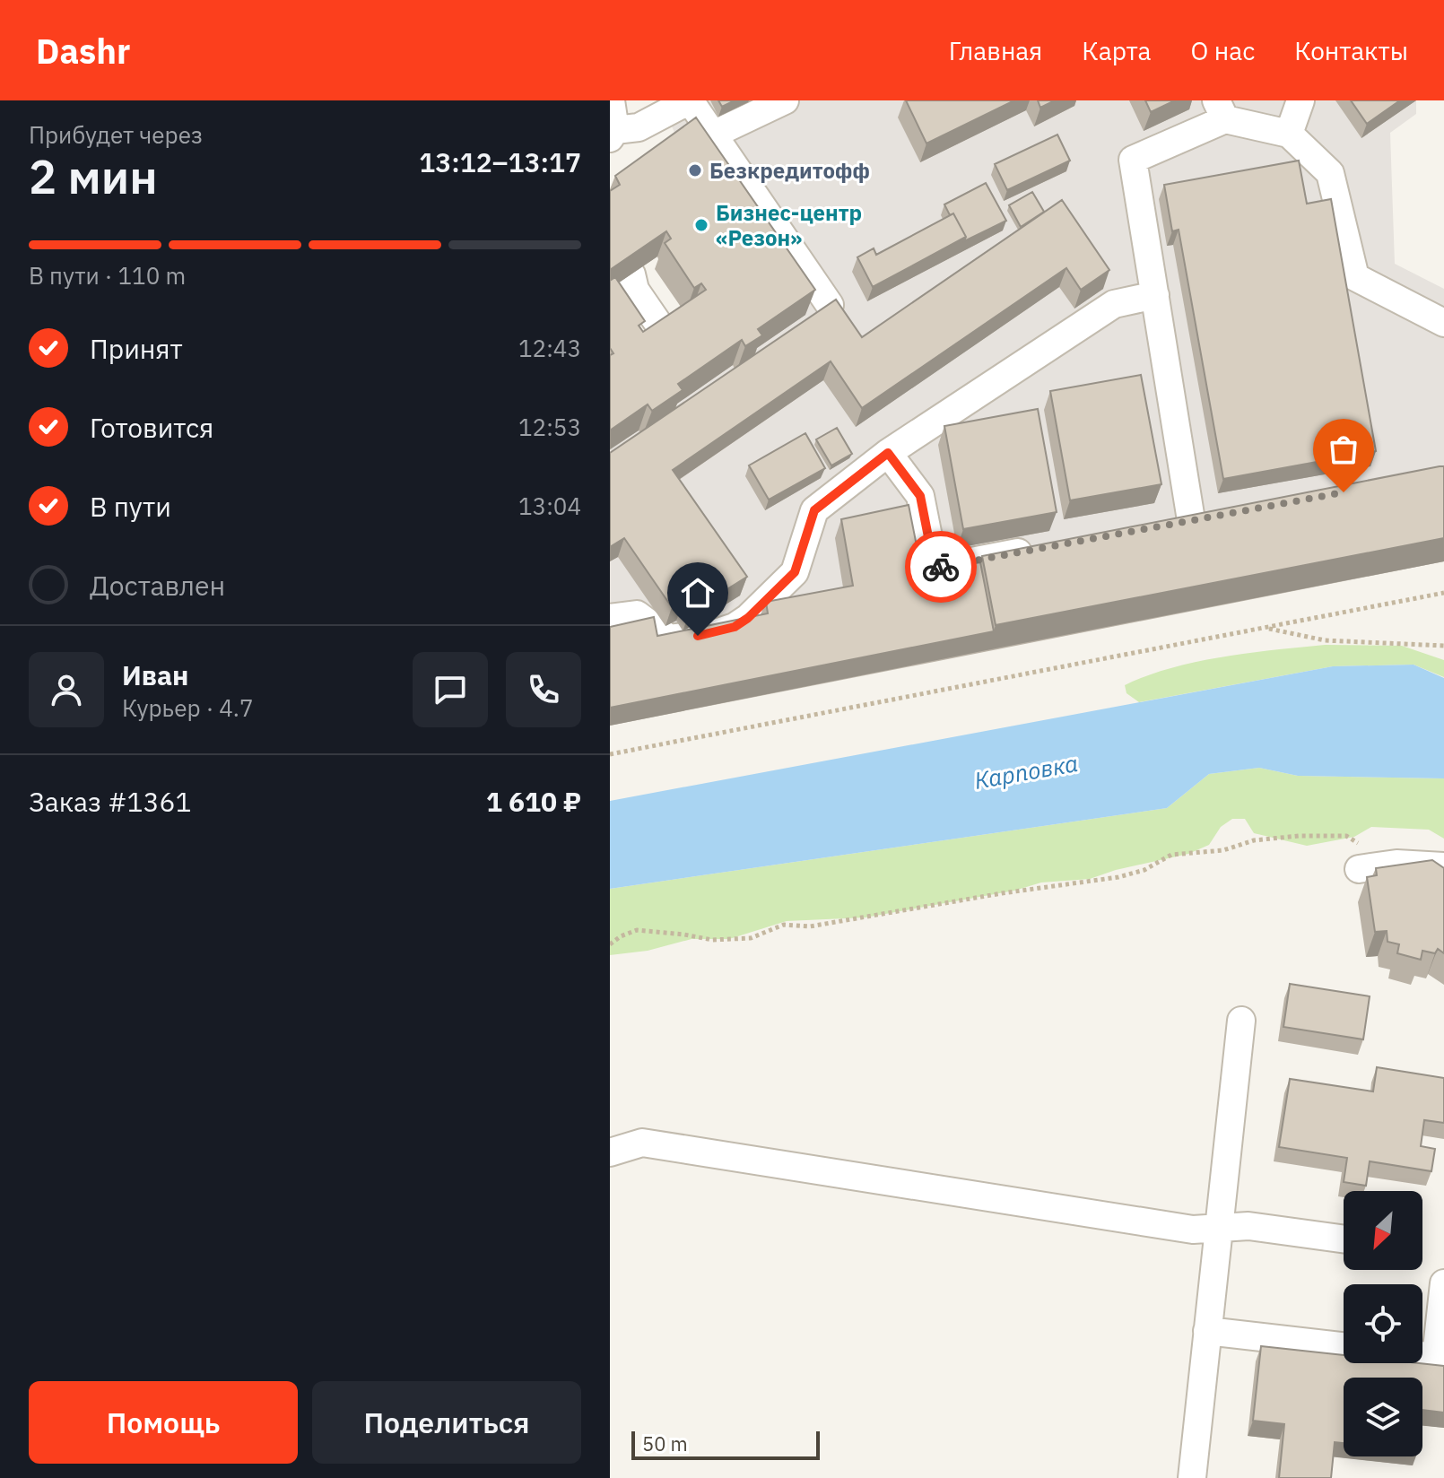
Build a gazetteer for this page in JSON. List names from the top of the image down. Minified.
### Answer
{"water":["Карповка"],"places":["Безкредитофф","Бизнес-центр «Резон»"],"scale_bar":"50 m","north":"bottom left","page":{"header":"Dashr","nav":["Главная","Карта","О нас","Контакты"],"heading":["2 мин","Прибудет через","13:12–13:17"],"panel":["Иван","Курьер · 4.7","Заказ #1361","1 610 ₽"],"bar":"В пути · 110 m","list":[["Принят","12:43"],["Готовится","12:53"],["В пути","13:04"],"Доставлен"],"buttons":["Помощь","Поделиться"],"scale":"50 m"}}
